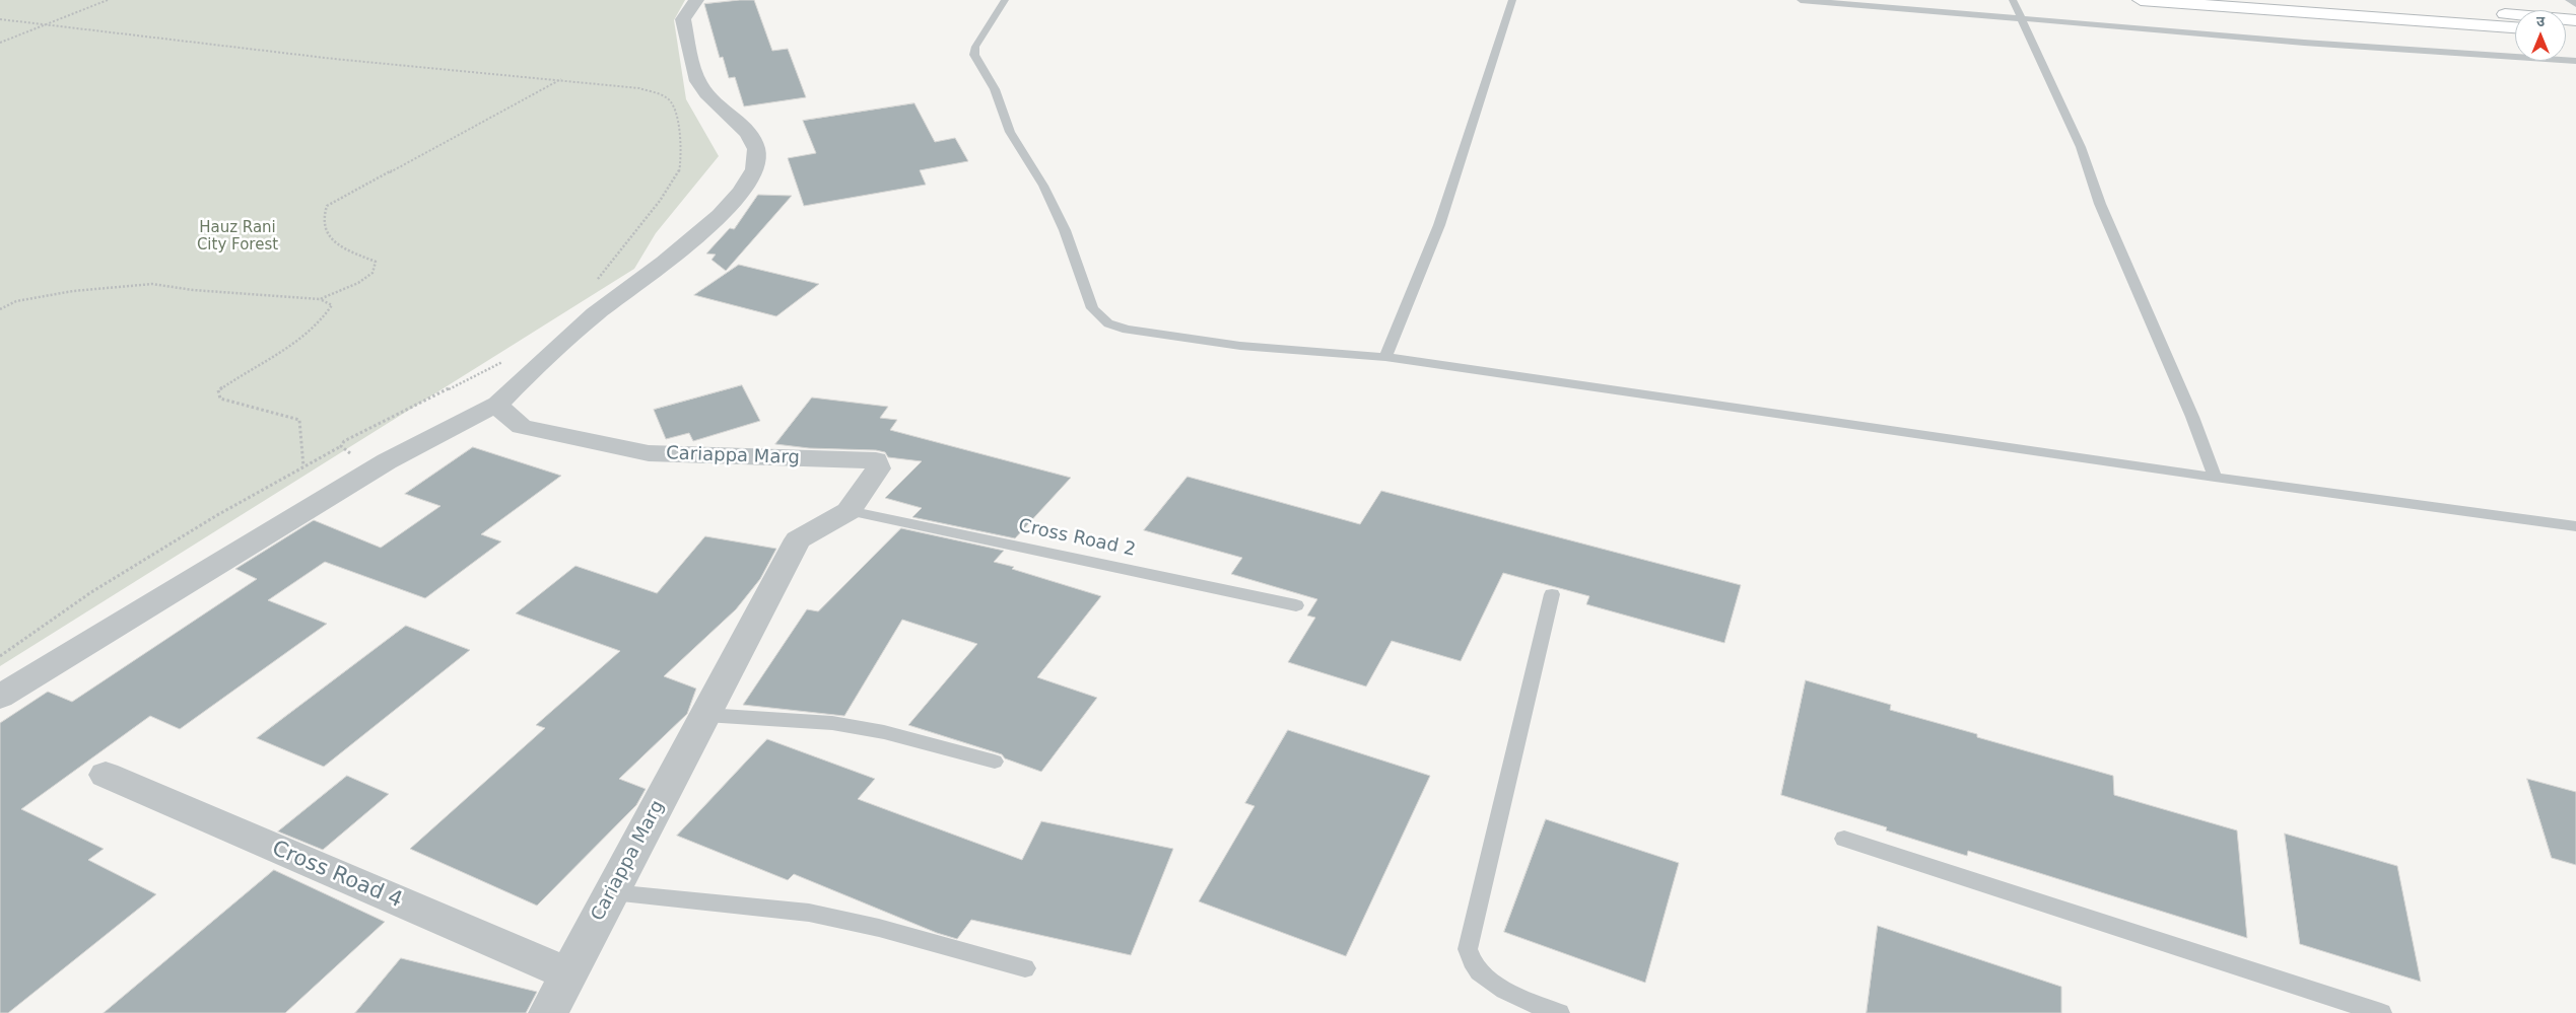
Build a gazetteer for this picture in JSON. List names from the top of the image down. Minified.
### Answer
{"streets":{"street":["Cariappa Marg","Cross Road 4"],"lane":["Cross Road 2"]},"crossings":[["Cariappa Marg","Cross Road 2"],["Cariappa Marg","Cross Road 4"]],"parks":["Hauz Rani City Forest"],"north":"top"}
